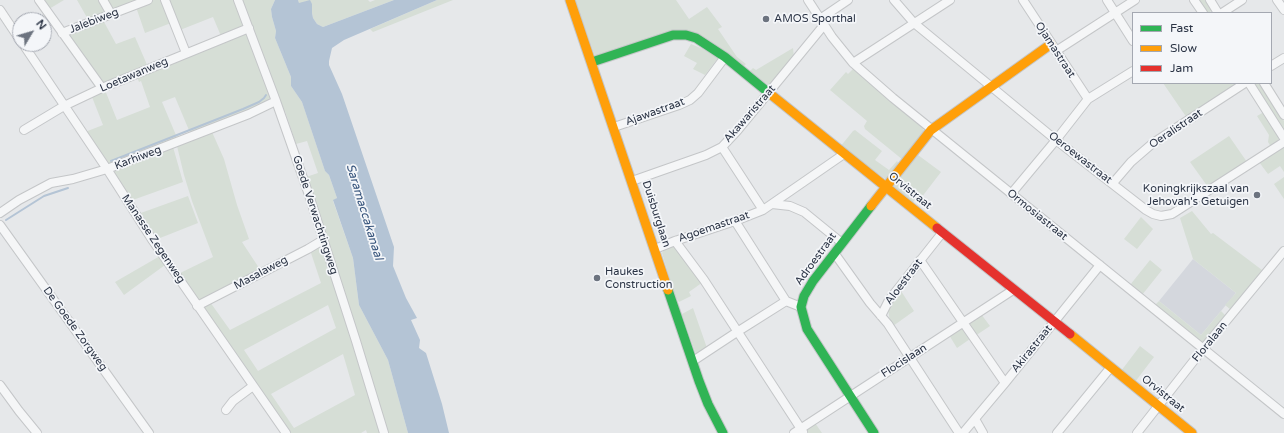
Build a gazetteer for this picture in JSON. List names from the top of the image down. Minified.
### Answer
{"streets":{"street":["Jalebiweg","Ojamastraat","Loetawanweg","Ajawastraat","Akawaristraat","Oeralistraat","Karhiweg","Oeroewastraat","Orvistraat","Duisburglaan","Goede Verwachtingweg","Ormosiastraat","Agoemastraat","Manasse Zegenweg","Adroestraat","Masalaweg","Aloestraat","De Goede Zorgweg","Floralaan","Akirastraat","Flocislaan"]},"crossings":[["Ojamastraat","Adroestraat"],["Loetawanweg","Goede Verwachtingweg"],["Loetawanweg","Manasse Zegenweg"],["Ajawastraat","Orvistraat"],["Ajawastraat","Duisburglaan"],["Akawaristraat","Orvistraat"],["Akawaristraat","Duisburglaan"],["Akawaristraat","Ormosiastraat"],["Oeralistraat","Oeroewastraat"],["Karhiweg","Goede Verwachtingweg"],["Karhiweg","Manasse Zegenweg"],["Oeroewastraat","Adroestraat"],["Orvistraat","Duisburglaan"],["Orvistraat","Agoemastraat"],["Orvistraat","Adroestraat"],["Orvistraat","Aloestraat"],["Orvistraat","Floralaan"],["Orvistraat","Akirastraat"],["Orvistraat","Flocislaan"],["Duisburglaan","Agoemastraat"],["Goede Verwachtingweg","Masalaweg"],["Ormosiastraat","Adroestraat"],["Ormosiastraat","Floralaan"],["Ormosiastraat","Akirastraat"],["Manasse Zegenweg","Masalaweg"],["Aloestraat","Flocislaan"]],"water":["Saramaccakanaal"],"places":["AMOS Sporthal","Koningkrijkszaal van Jehovah's Getuigen","Haukes Construction"],"legend":["Fast","Slow","Jam"],"north":"top right"}
